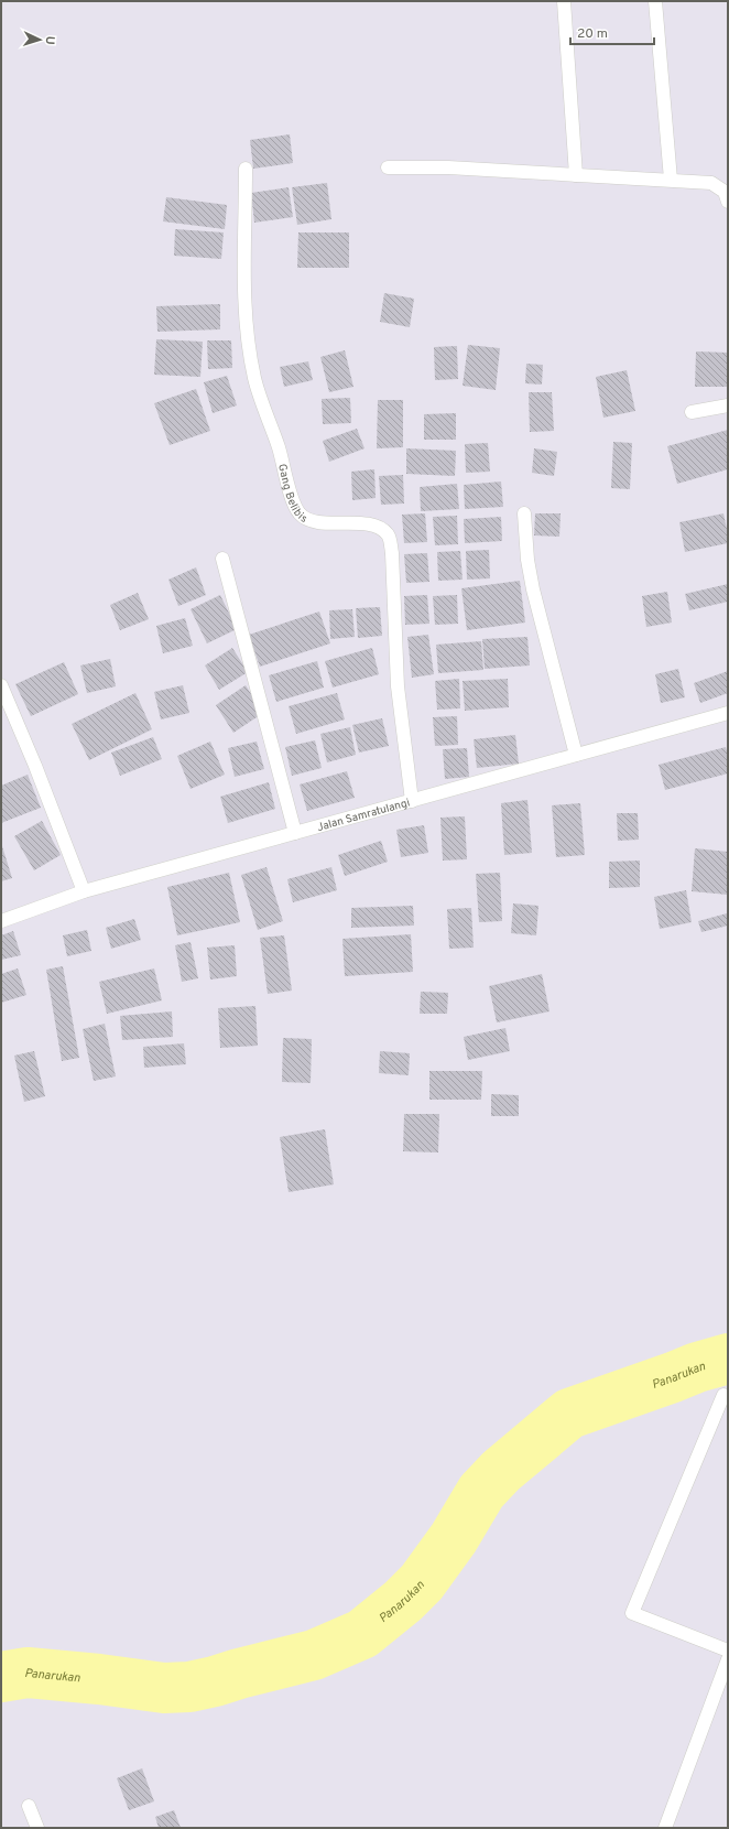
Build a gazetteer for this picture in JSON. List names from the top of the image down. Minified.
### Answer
{"streets":{"street":["Gang Belibis","Jalan Samratulangi"]},"crossings":[["Gang Belibis","Jalan Samratulangi"]],"water":["Panarukan"],"scale_bar":"20 m","north":"right"}
